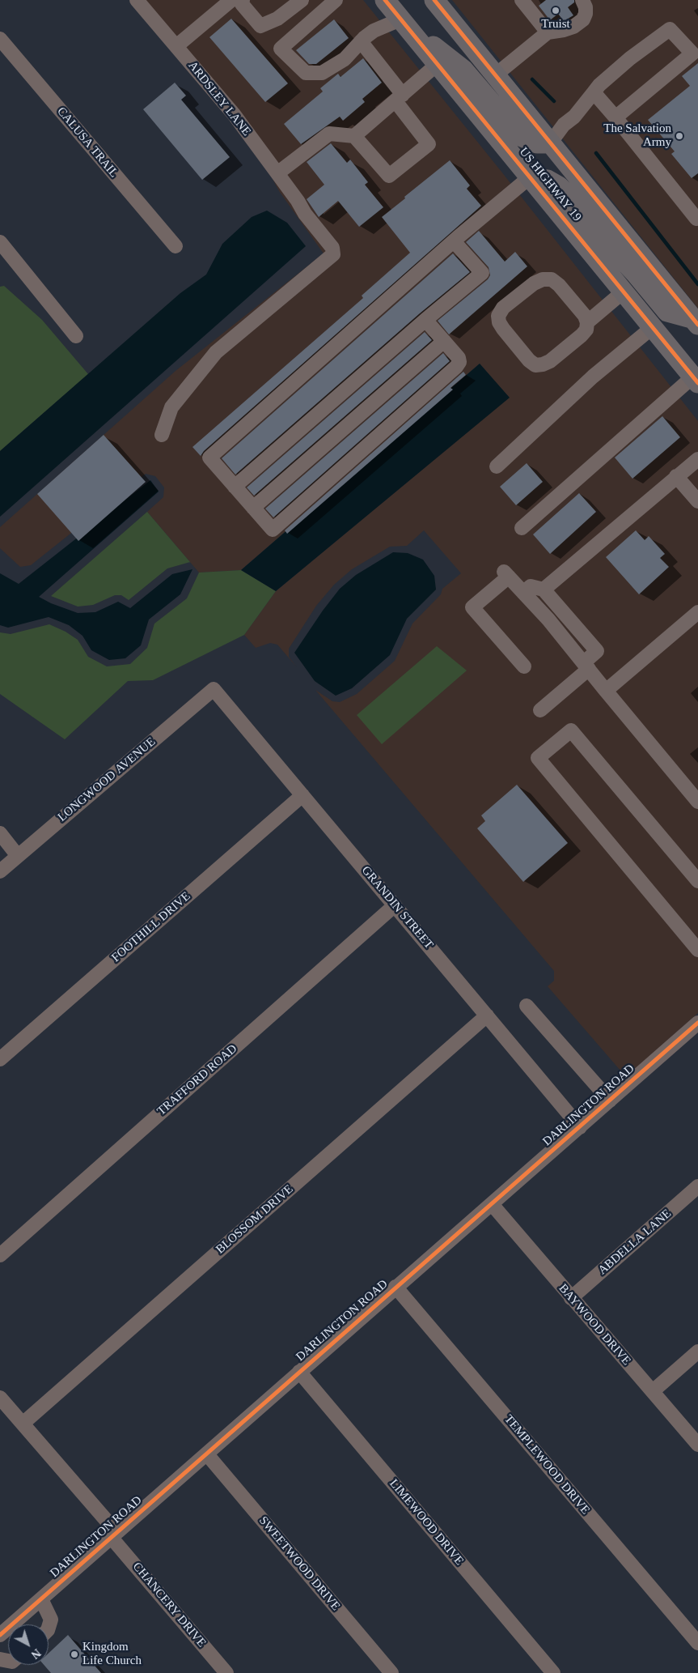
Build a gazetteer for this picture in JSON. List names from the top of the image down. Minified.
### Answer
{"streets":{"highway":["US HIGHWAY 19"],"street":["ARDSLEY LANE","CALUSA TRAIL","LONGWOOD AVENUE","GRANDIN STREET","FOOTHILL DRIVE","TRAFFORD ROAD","DARLINGTON ROAD","BLOSSOM DRIVE","ABDELLA LANE","BAYWOOD DRIVE","TEMPLEWOOD DRIVE","LIMEWOOD DRIVE","SWEETWOOD DRIVE","CHANCERY DRIVE"]},"crossings":[["LONGWOOD AVENUE","GRANDIN STREET"],["GRANDIN STREET","FOOTHILL DRIVE"],["GRANDIN STREET","TRAFFORD ROAD"],["GRANDIN STREET","DARLINGTON ROAD"],["GRANDIN STREET","BLOSSOM DRIVE"],["DARLINGTON ROAD","BAYWOOD DRIVE"],["DARLINGTON ROAD","TEMPLEWOOD DRIVE"],["DARLINGTON ROAD","LIMEWOOD DRIVE"],["DARLINGTON ROAD","SWEETWOOD DRIVE"],["DARLINGTON ROAD","CHANCERY DRIVE"],["BLOSSOM DRIVE","CHANCERY DRIVE"],["ABDELLA LANE","BAYWOOD DRIVE"]],"places":["Truist","The Salvation Army","Kingdom Life Church"],"north":"bottom right"}
